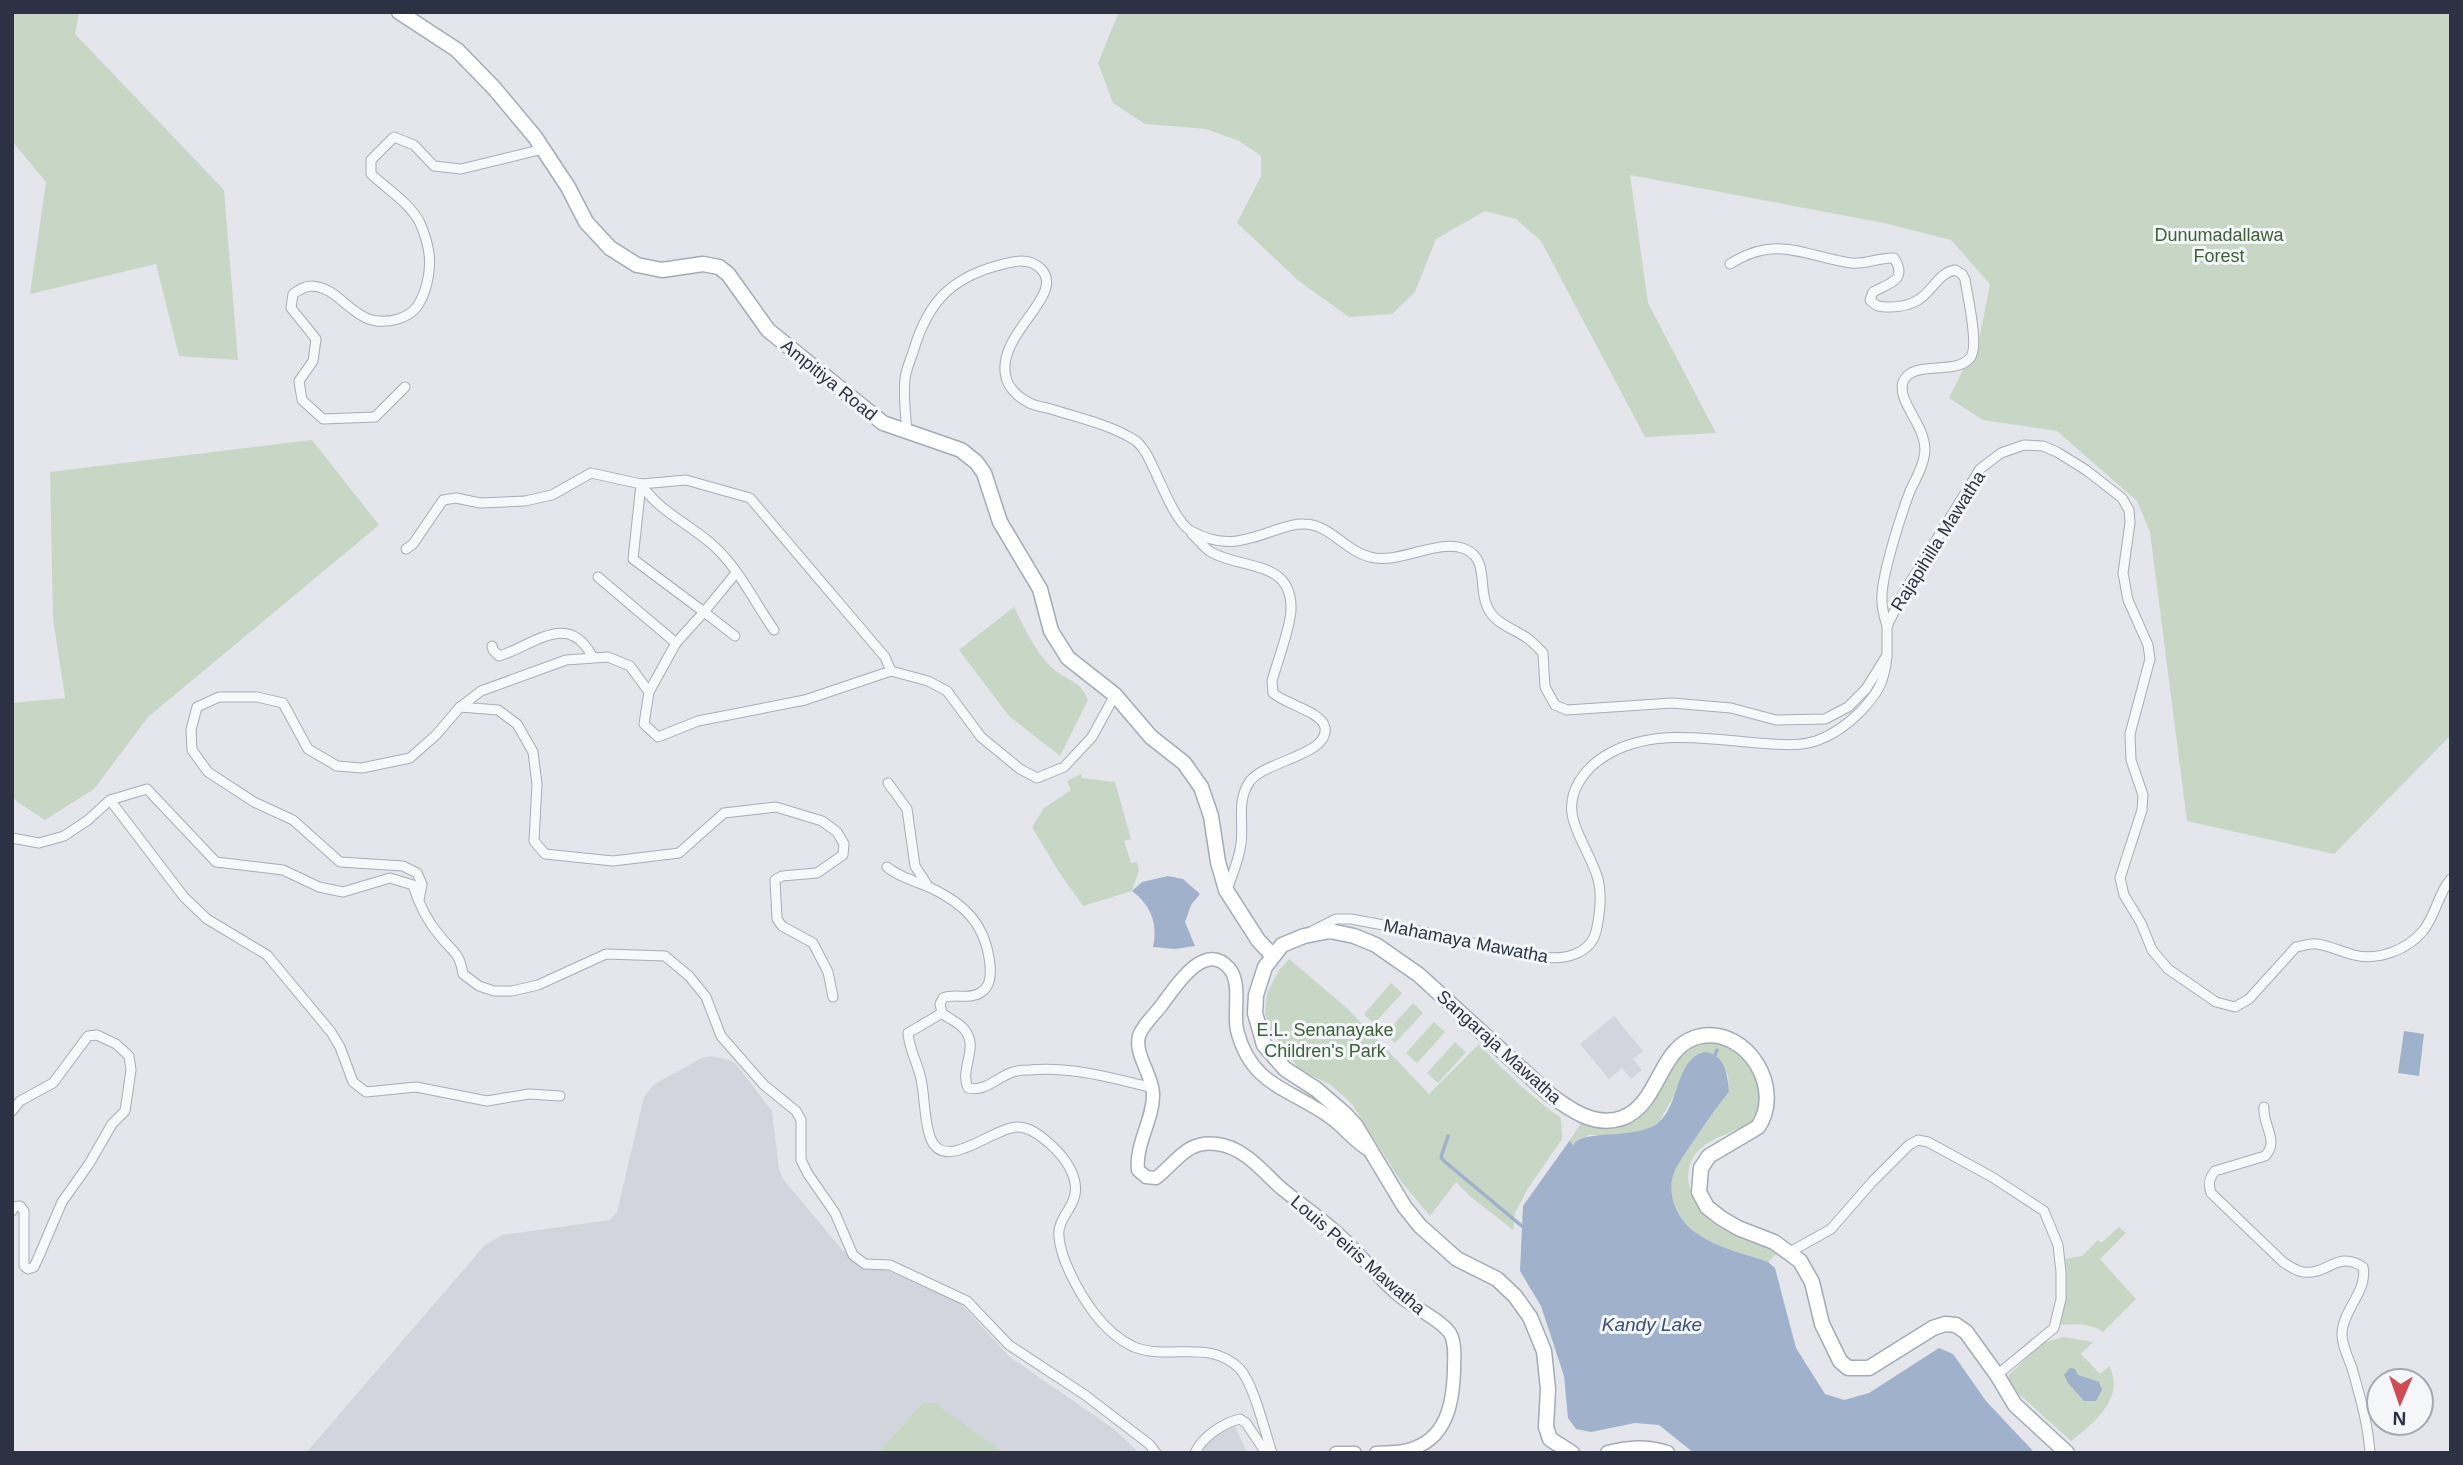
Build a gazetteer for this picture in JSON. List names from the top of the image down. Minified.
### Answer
{"streets":{"main road":["Ampitiya Road","Sangaraja Mawatha","Louis Peiris Mawatha"],"street":["Rajapihilla Mawatha","Mahamaya Mawatha"]},"crossings":[["Ampitiya Road","Sangaraja Mawatha"],["Rajapihilla Mawatha","Mahamaya Mawatha"],["Mahamaya Mawatha","Sangaraja Mawatha"]],"water":["Kandy Lake"],"parks":["Dunumadallawa Forest","E.L. Senanayake Children's Park"],"north":"bottom"}
